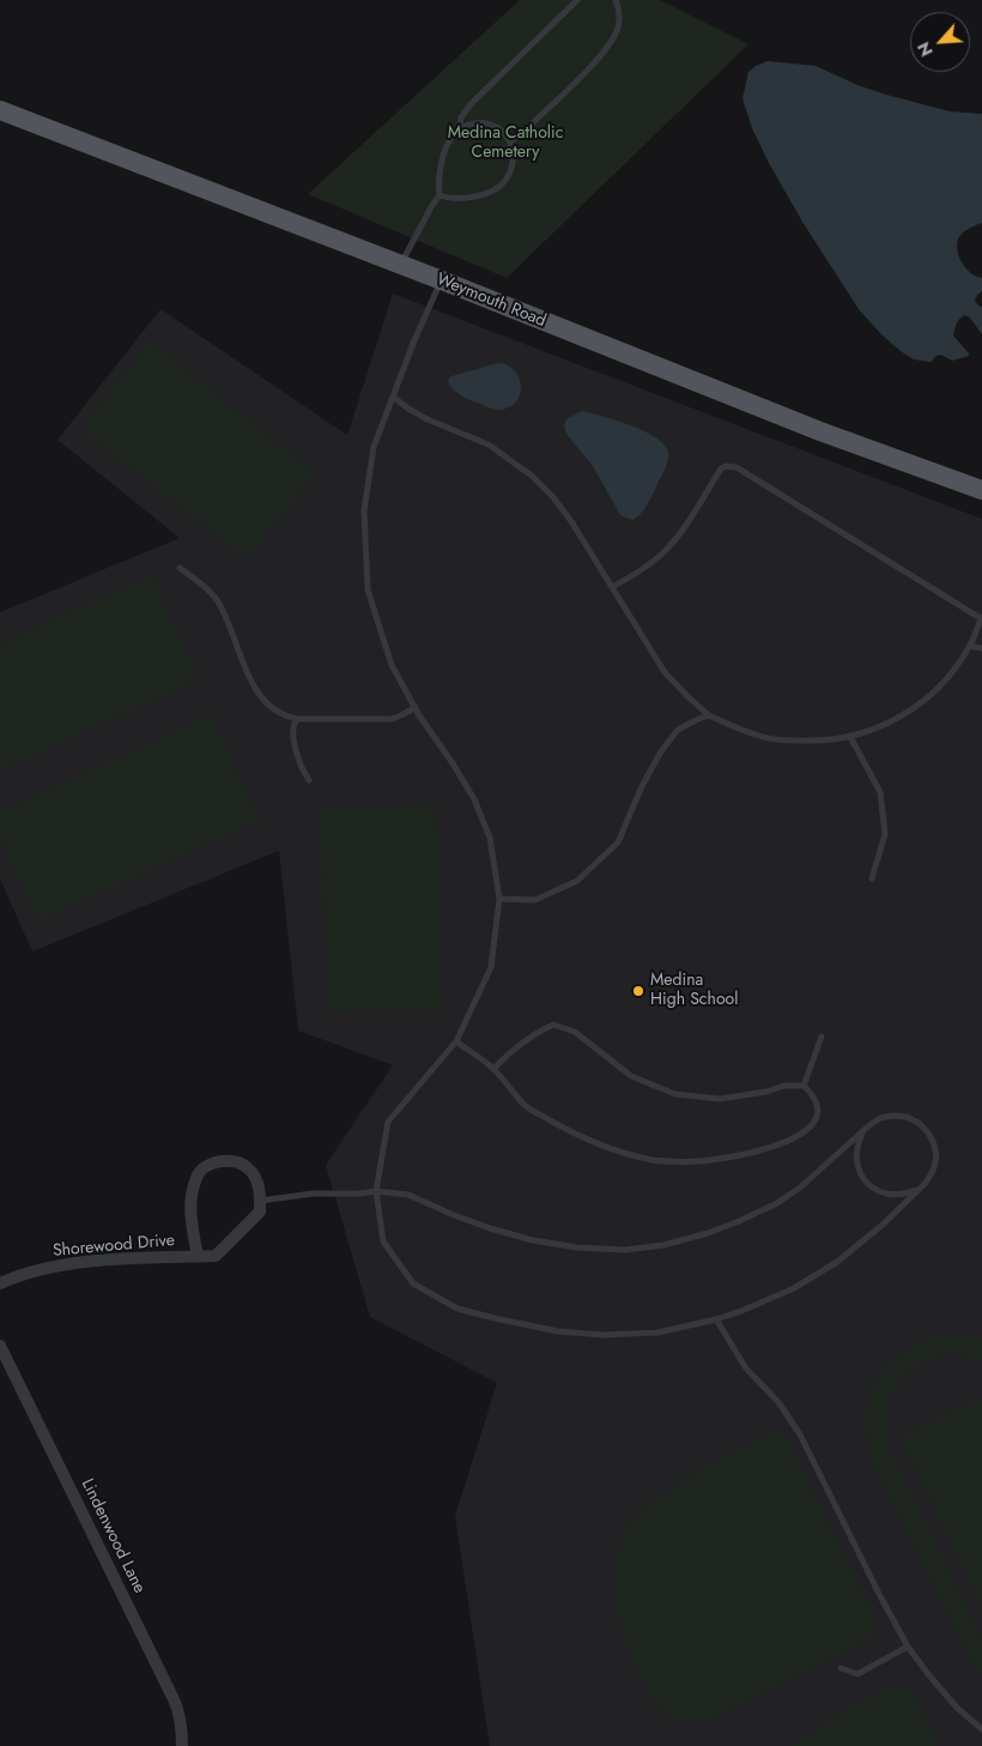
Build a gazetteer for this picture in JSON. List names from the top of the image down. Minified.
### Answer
{"streets":{"main road":["Weymouth Road"],"street":["Shorewood Drive","Lindenwood Lane"]},"parks":["Medina Catholic Cemetery"],"places":["Medina High School"],"north":"bottom left"}
